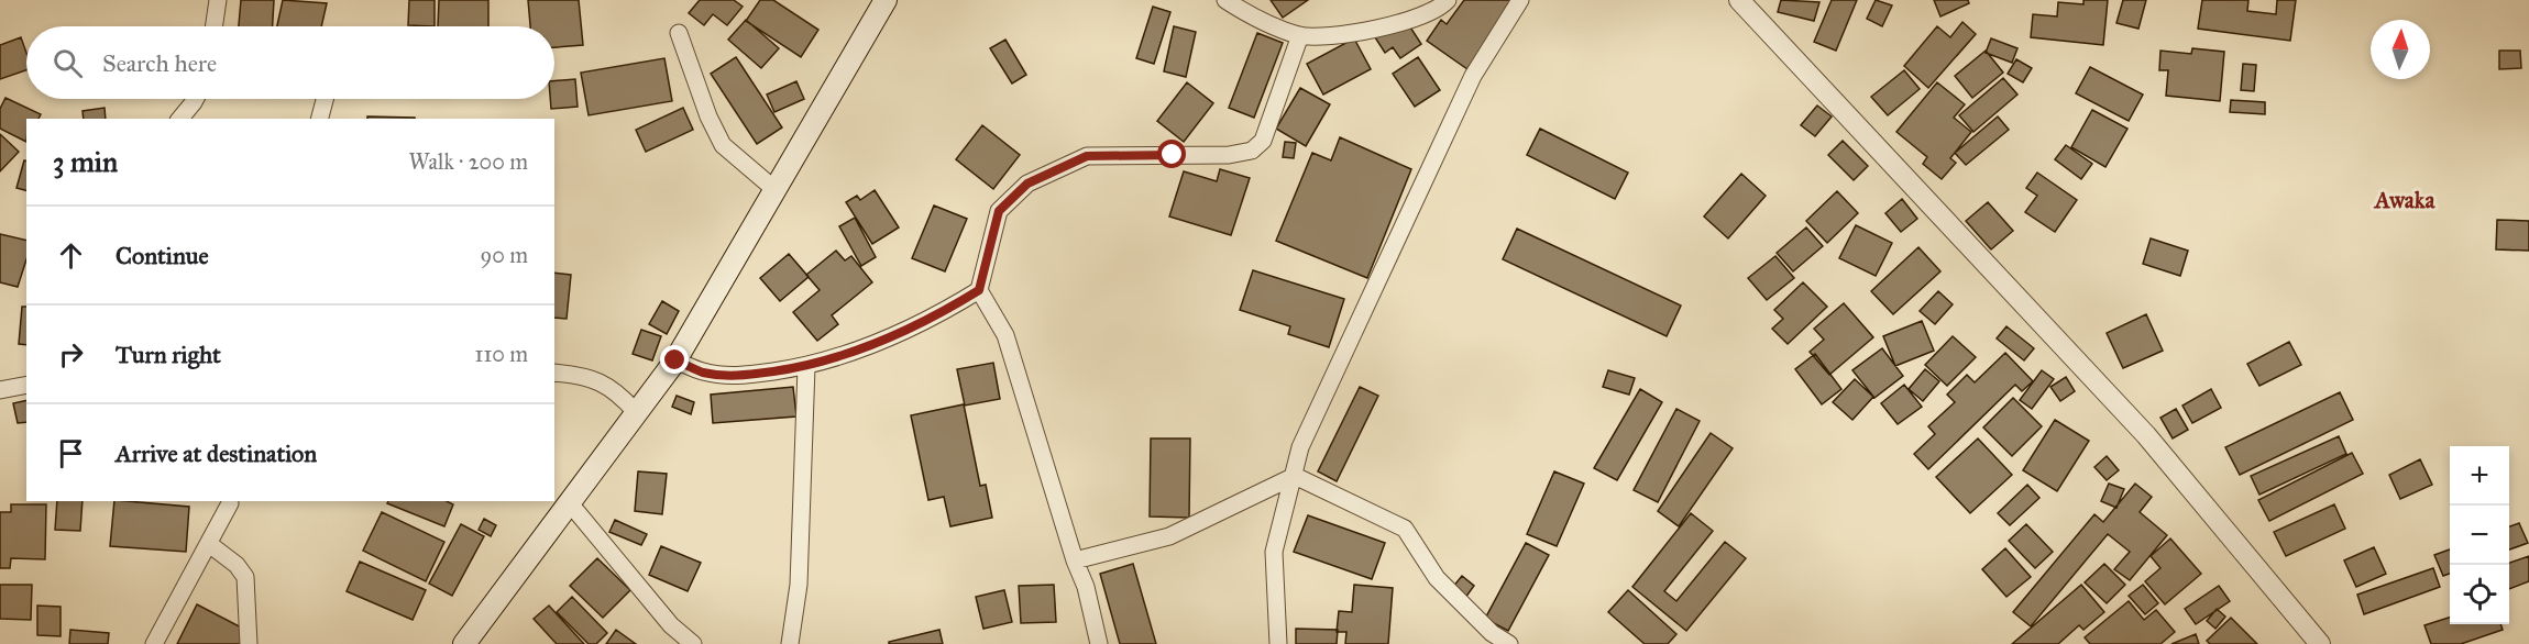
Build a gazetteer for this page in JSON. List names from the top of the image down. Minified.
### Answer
{"districts":["Awaka"],"north":"top","page":{"search":"Search here","heading":["3 min","Walk · 200 m"],"list":[["Continue","90 m"],["Turn right","110 m"],"Arrive at destination"],"map_buttons":["+","−"]}}
